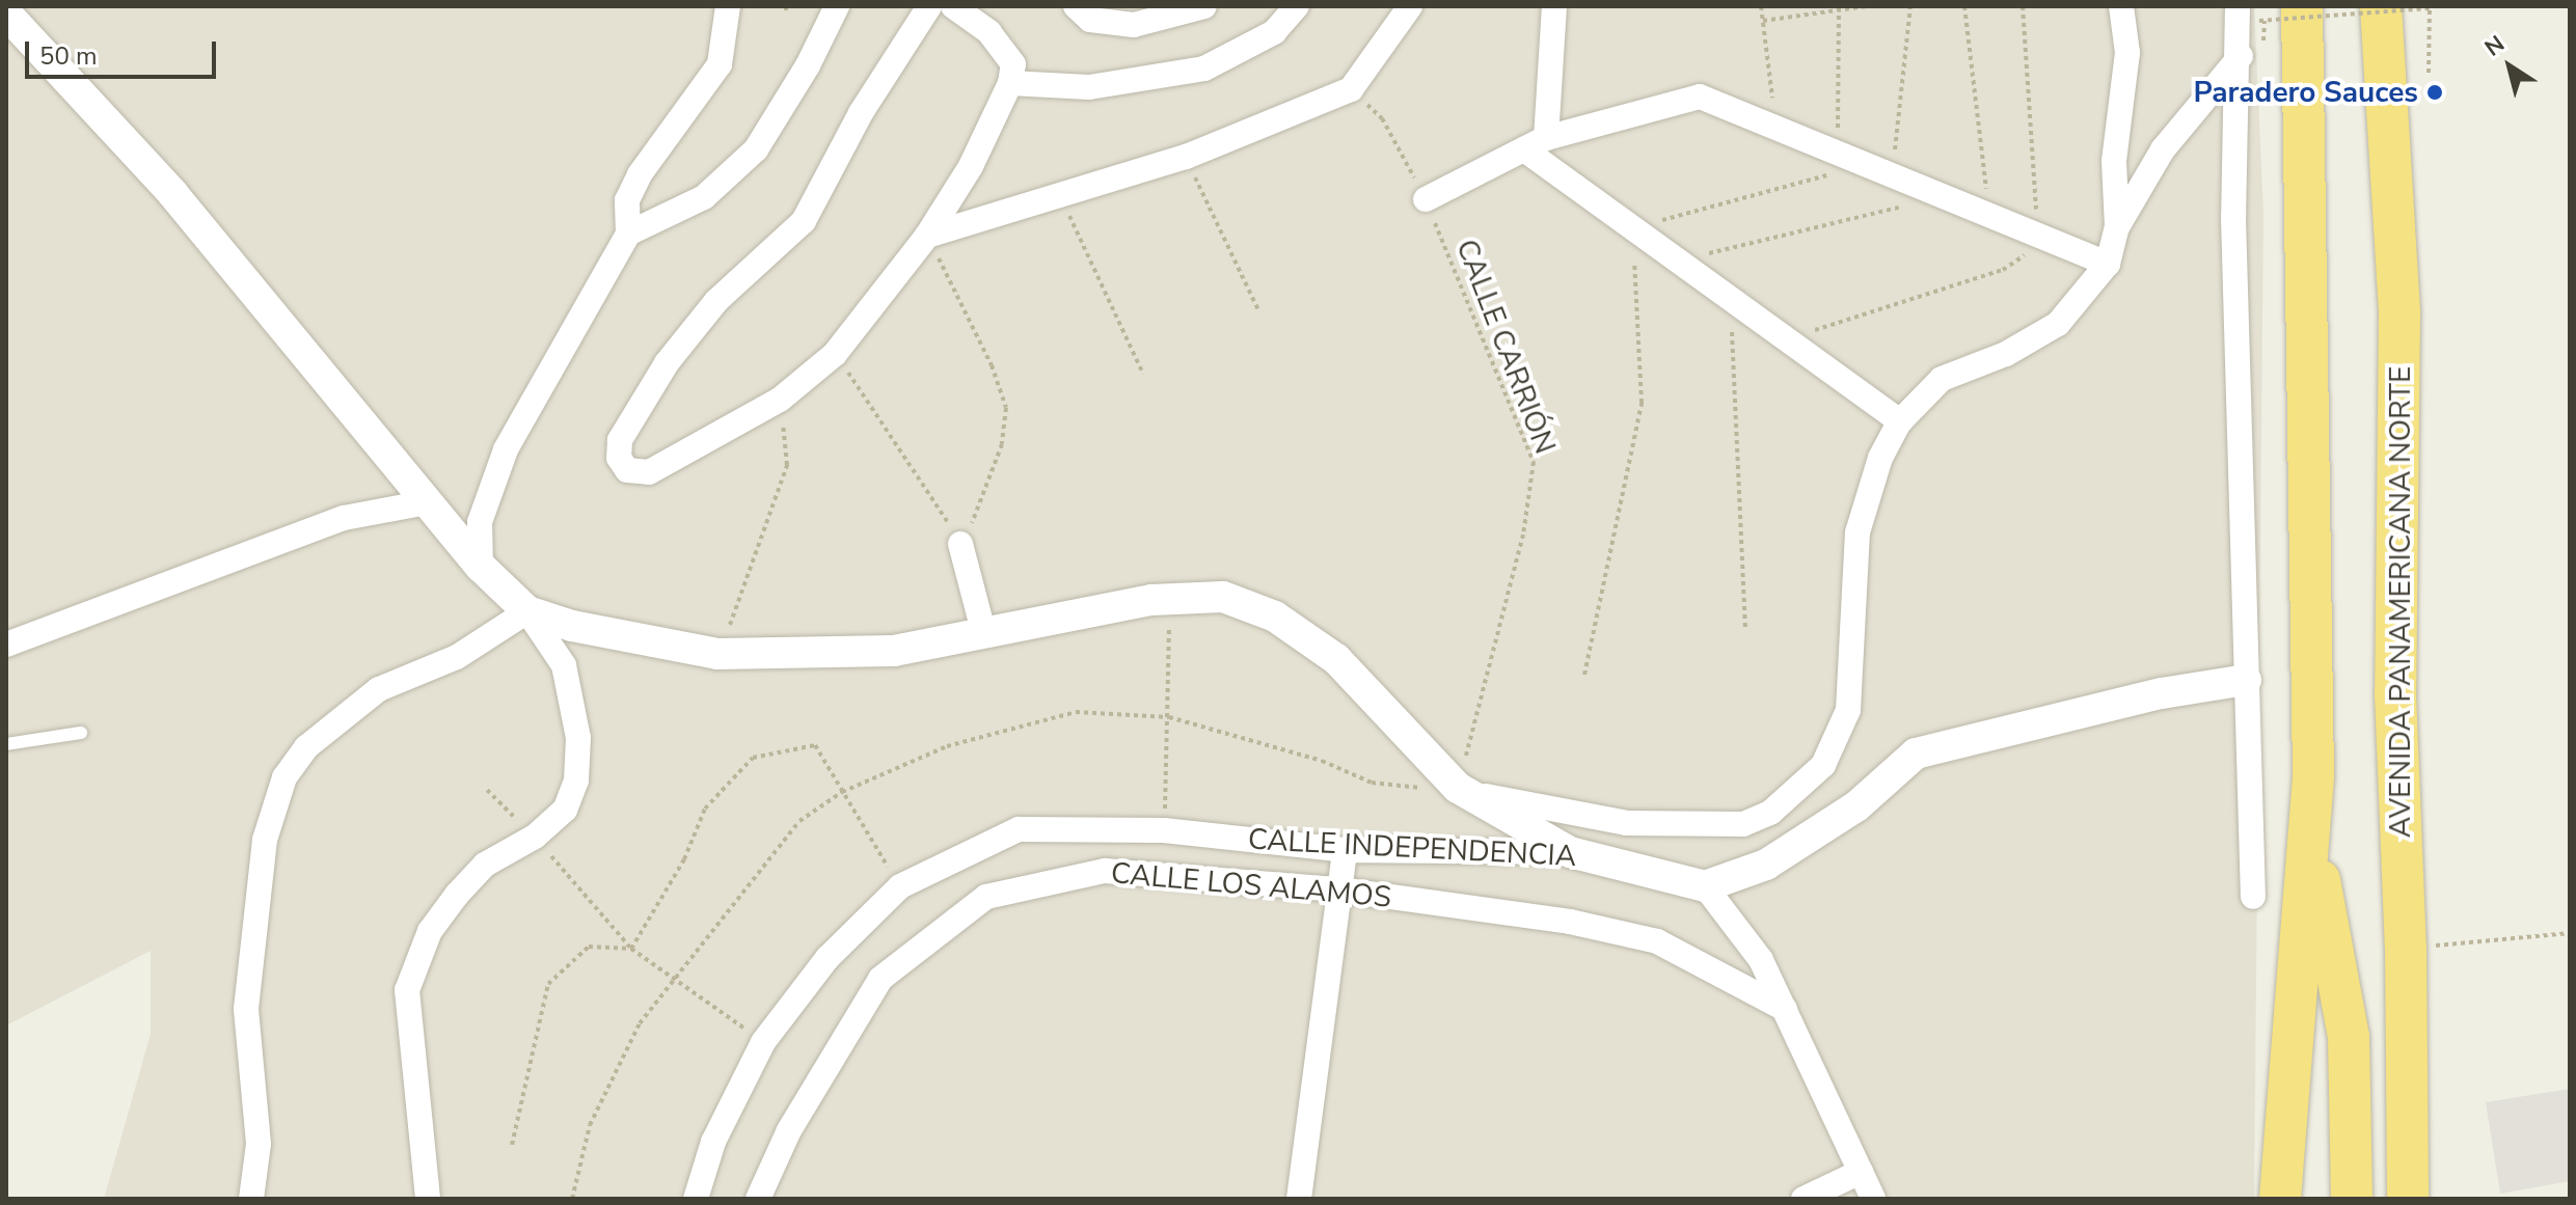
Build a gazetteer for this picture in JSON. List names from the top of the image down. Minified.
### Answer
{"streets":{"highway":["AVENIDA PANAMERICANA NORTE"],"street":["CALLE INDEPENDENCIA","CALLE LOS ALAMOS"],"path":["CALLE CARRIÓN"]},"places":["Paradero Sauces"],"scale_bar":"50 m","north":"top left"}
